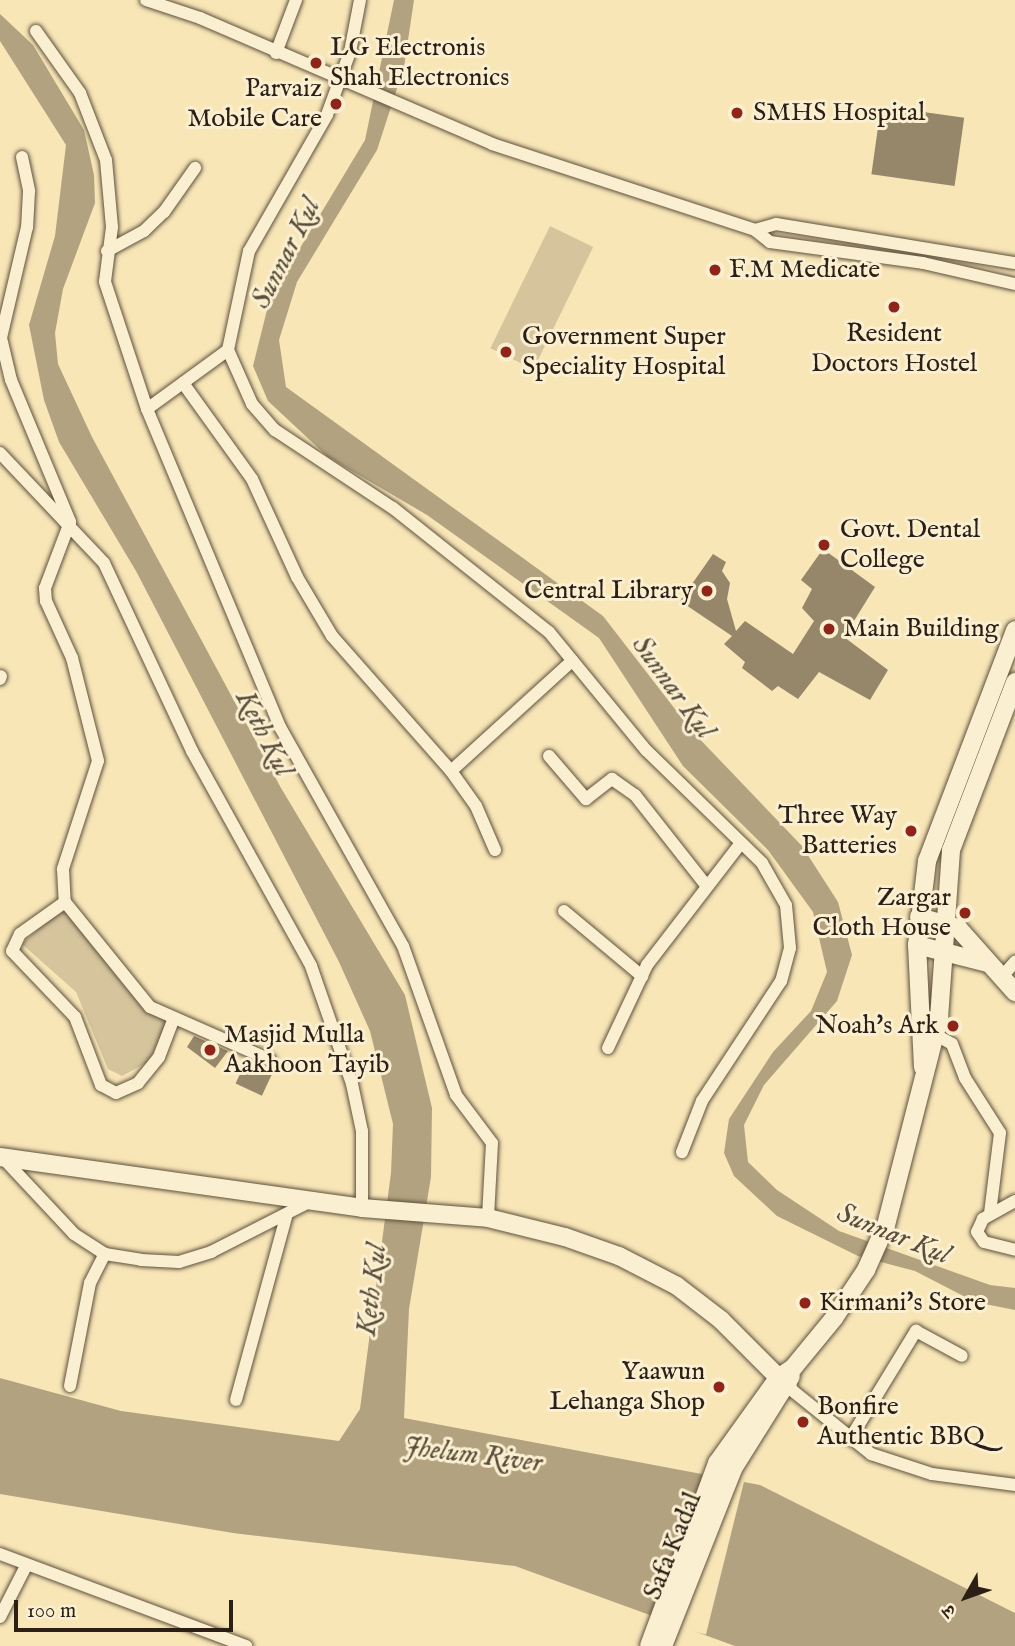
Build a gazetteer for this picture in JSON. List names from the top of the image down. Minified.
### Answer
{"streets":{"main road":["Safa Kadal"]},"water":["Sunnar Kul","Keth Kul","Jhelum River"],"places":["LG Electronis Shah Electronics","Parvaiz Mobile Care","SMHS Hospital","F.M Medicate","Resident Doctors Hostel","Government Super Speciality Hospital","Govt. Dental College","Central Library","Main Building","Three Way Batteries","Zargar Cloth House","Noah's Ark","Masjid Mulla Aakhoon Tayib","Kirmani's Store","Yaawun Lehanga Shop","Bonfire Authentic BBQ"],"scale_bar":"100 m","north":"bottom left"}
